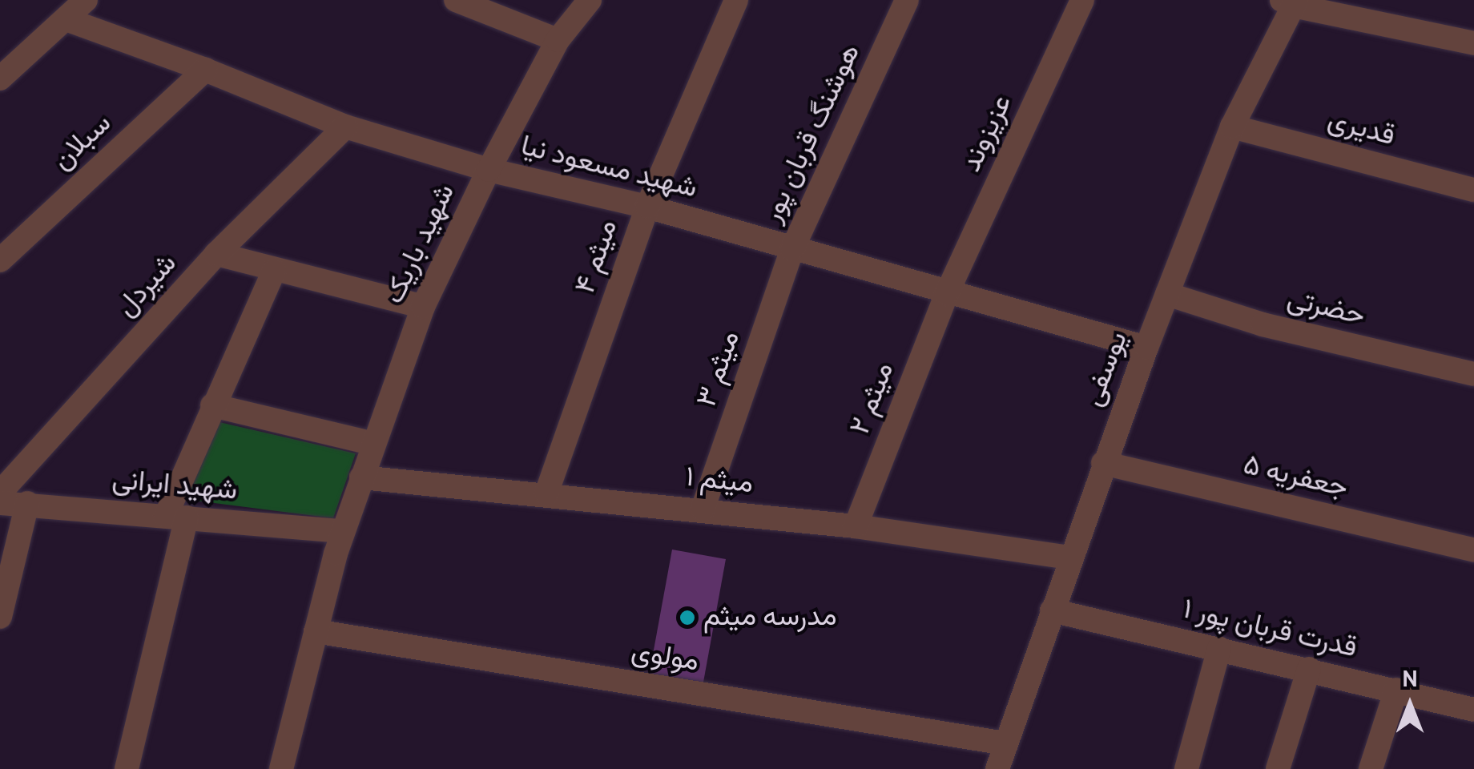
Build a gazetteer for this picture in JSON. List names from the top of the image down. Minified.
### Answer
{"streets":{"street":["قدیری","هوشنگ قربان پور","عزیزوند","سبلان","شهید مسعود نیا","شهید باریک","میثم ۴","شیردل","حضرتی","میثم ۳","یوسفی","میثم ۲","جعفریه ۵","میثم ۱","شهید ایرانی","قدرت قربان پور ۱","مولوی"]},"crossings":[["قدیری","یوسفی"],["هوشنگ قربان پور","شهید مسعود نیا"],["هوشنگ قربان پور","میثم ۳"],["عزیزوند","شهید مسعود نیا"],["عزیزوند","میثم ۲"],["سبلان","شهید مسعود نیا"],["شهید مسعود نیا","شهید باریک"],["شهید مسعود نیا","میثم ۴"],["شهید مسعود نیا","شیردل"],["شهید مسعود نیا","میثم ۳"],["شهید مسعود نیا","یوسفی"],["شهید مسعود نیا","میثم ۲"],["شهید باریک","میثم ۱"],["شهید باریک","شهید ایرانی"],["شهید باریک","مولوی"],["میثم ۴","میثم ۱"],["حضرتی","یوسفی"],["میثم ۳","میثم ۱"],["یوسفی","جعفریه ۵"],["یوسفی","میثم ۱"],["یوسفی","قدرت قربان پور ۱"],["یوسفی","مولوی"],["میثم ۲","میثم ۱"]],"places":["مدرسه میثم"],"north":"top"}
